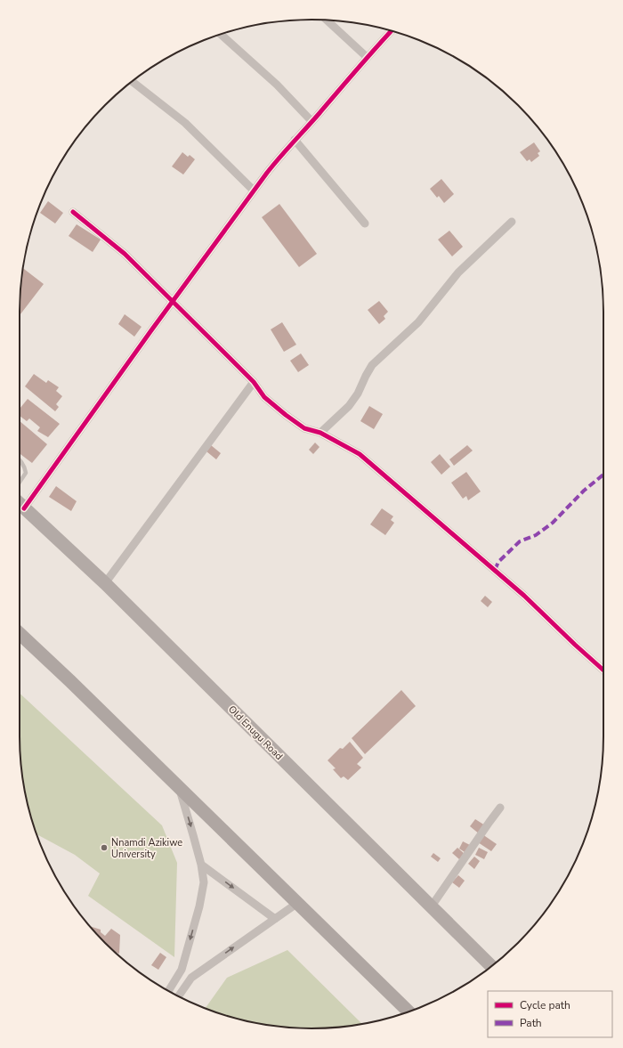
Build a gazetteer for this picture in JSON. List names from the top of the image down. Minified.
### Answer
{"streets":{"main road":["Old Enugu Road"]},"places":["Nnamdi Azikiwe University"],"legend":["Cycle path","Path"]}
